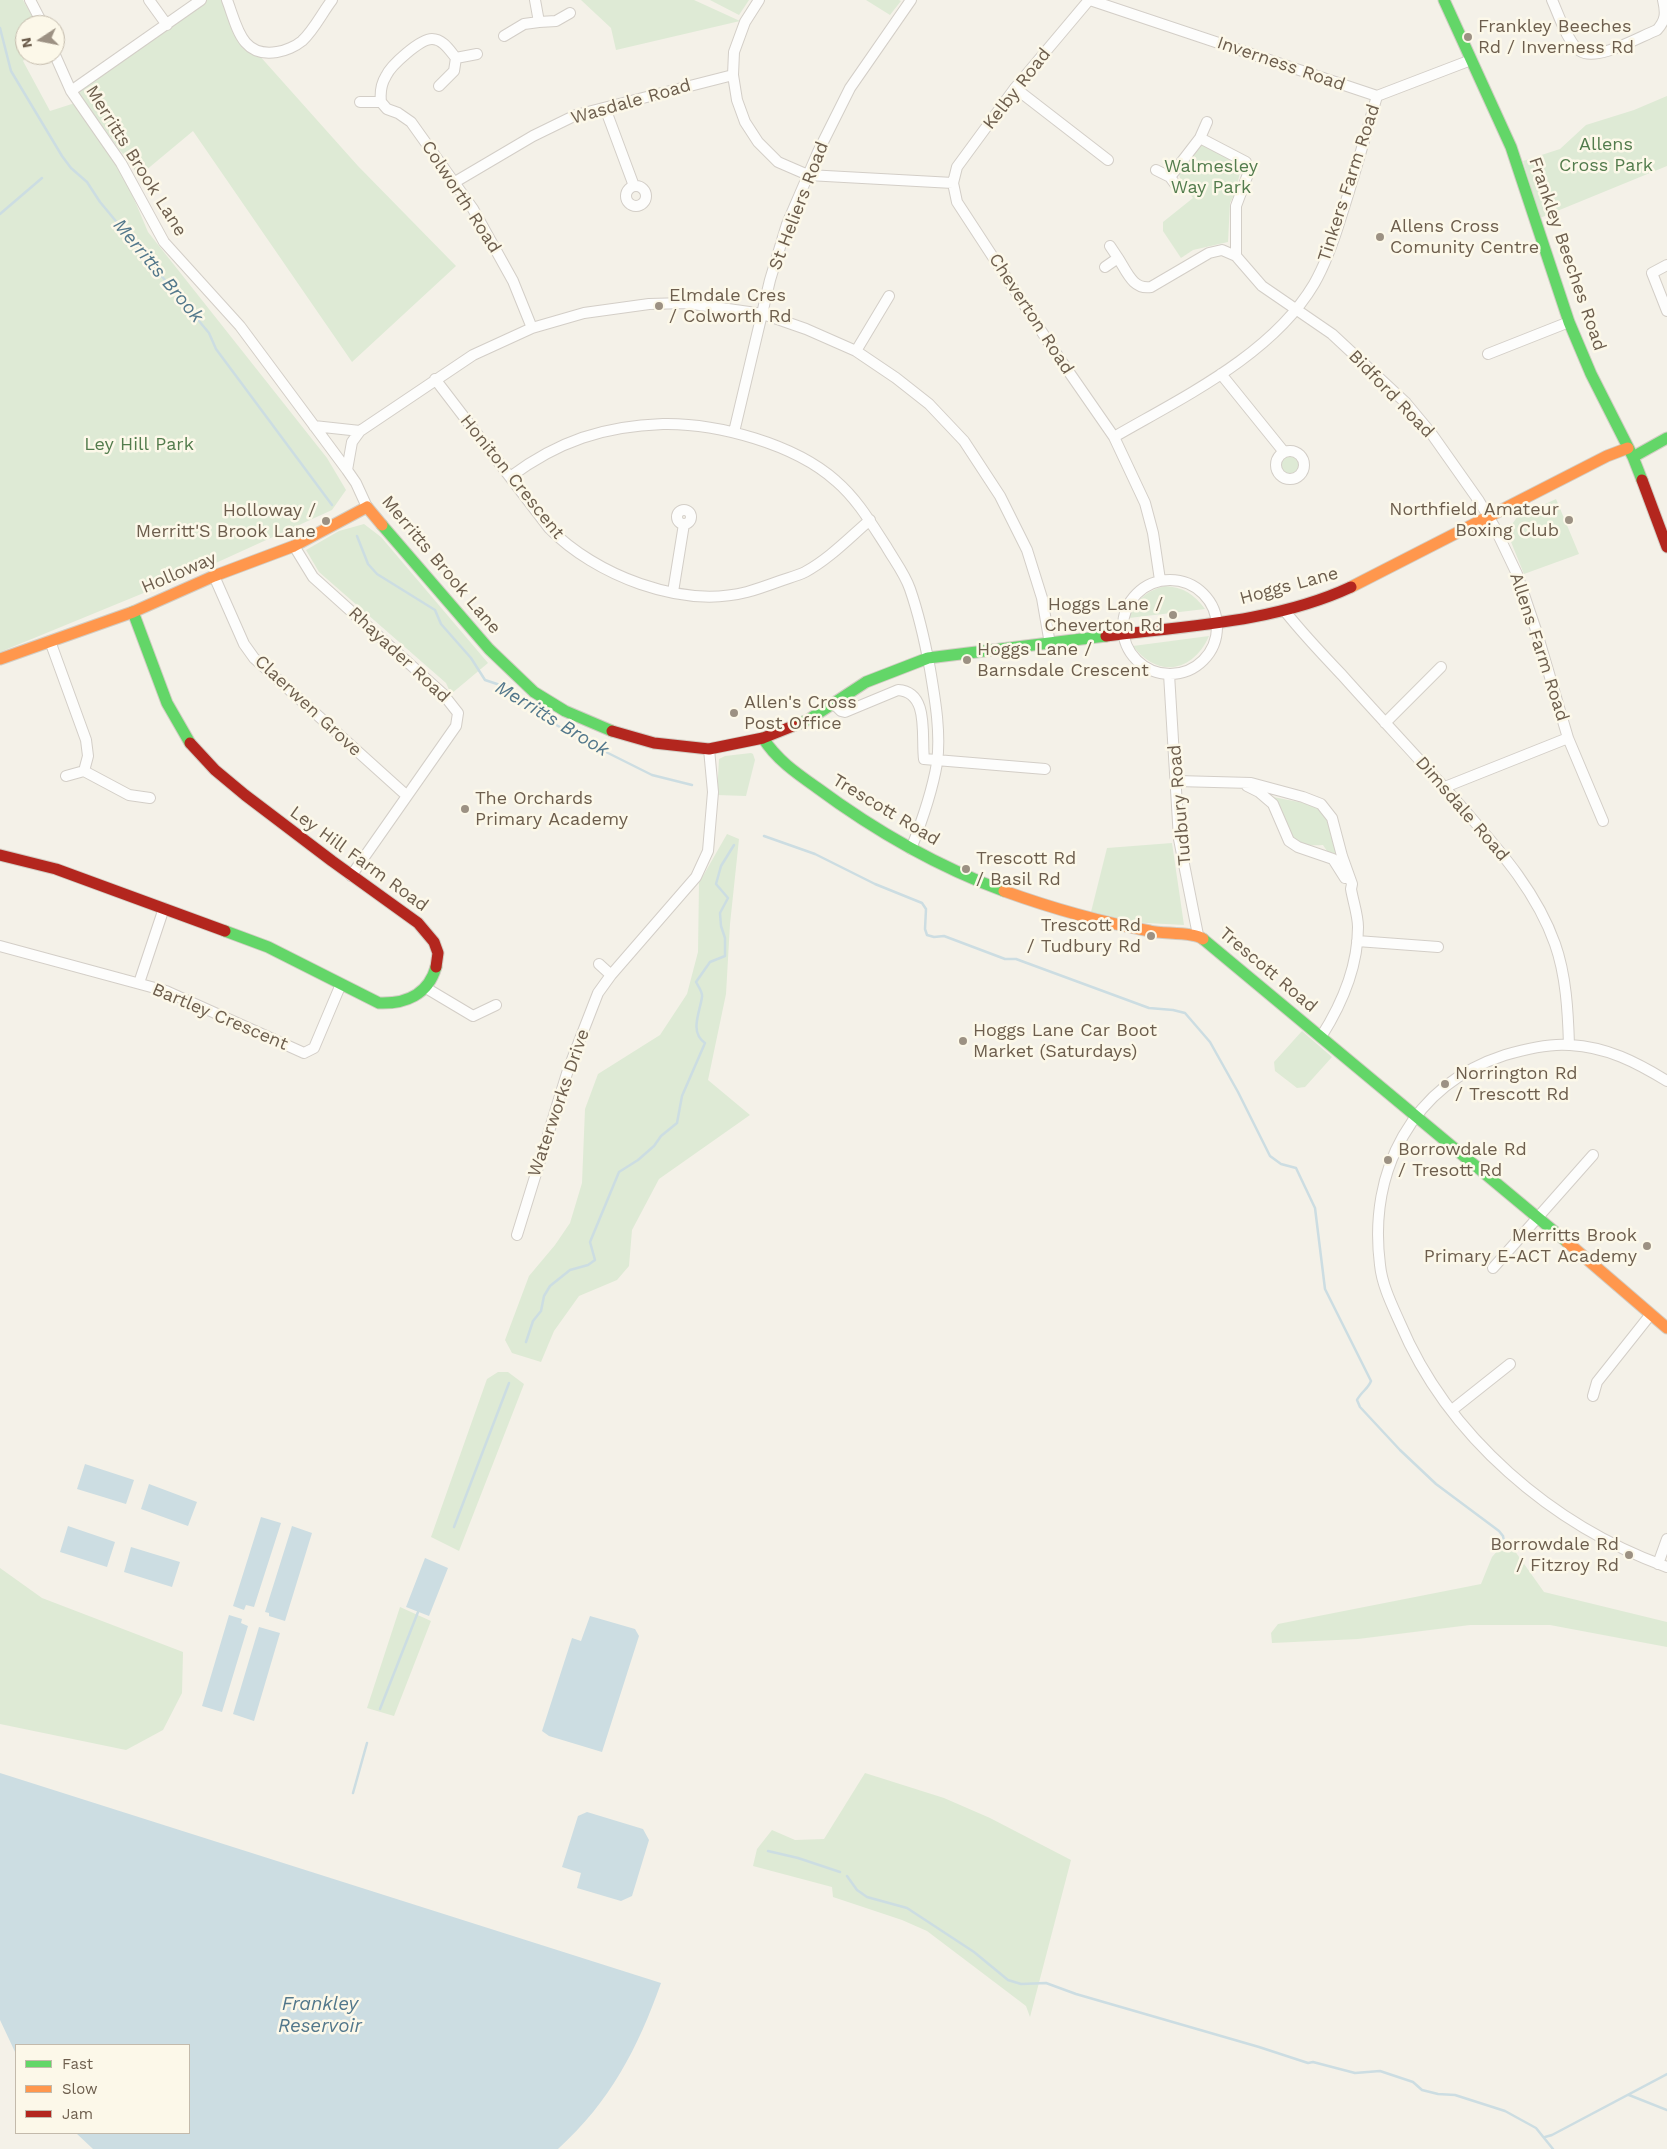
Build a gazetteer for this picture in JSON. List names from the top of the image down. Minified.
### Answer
{"streets":{"street":["Inverness Road","Kelby Road","Wasdale Road","Merritts Brook Lane","Tinkers Farm Road","Colworth Road","St Heliers Road","Frankley Beeches Road","Cheverton Road","Bidford Road","Honiton Crescent","Holloway","Hoggs Lane","Allens Farm Road","Rhayader Road","Claerwen Grove","Tudbury Road","Dimsdale Road","Trescott Road","Ley Hill Farm Road","Bartley Crescent","Waterworks Drive"]},"crossings":[["Inverness Road","Kelby Road"],["Inverness Road","Tinkers Farm Road"],["Kelby Road","Cheverton Road"],["Wasdale Road","Colworth Road"],["Merritts Brook Lane","Holloway"],["Merritts Brook Lane","Hoggs Lane"],["Merritts Brook Lane","Trescott Road"],["Merritts Brook Lane","Waterworks Drive"],["Tinkers Farm Road","Cheverton Road"],["Tinkers Farm Road","Bidford Road"],["Frankley Beeches Road","Hoggs Lane"],["Bidford Road","Hoggs Lane"],["Bidford Road","Allens Farm Road"],["Holloway","Rhayader Road"],["Holloway","Claerwen Grove"],["Holloway","Ley Hill Farm Road"],["Hoggs Lane","Allens Farm Road"],["Hoggs Lane","Dimsdale Road"],["Allens Farm Road","Dimsdale Road"],["Rhayader Road","Claerwen Grove"],["Tudbury Road","Trescott Road"]],"water":["Merritts Brook","Frankley Reservoir"],"parks":["Allens Cross Park","Walmesley Way Park","Ley Hill Park"],"places":["Frankley Beeches Rd / Inverness Rd","Allens Cross Comunity Centre","Elmdale Cres / Colworth Rd","Northfield Amateur Boxing Club","Holloway / Merritt'S Brook Lane","Hoggs Lane / Cheverton Rd","Hoggs Lane / Barnsdale Crescent","Allen's Cross Post Office","The Orchards Primary Academy","Trescott Rd / Basil Rd","Trescott Rd / Tudbury Rd","Hoggs Lane Car Boot Market (Saturdays)","Norrington Rd / Trescott Rd","Borrowdale Rd / Tresott Rd","Merritts Brook Primary E-ACT Academy","Borrowdale Rd / Fitzroy Rd"],"legend":["Fast","Slow","Jam"],"north":"left"}
